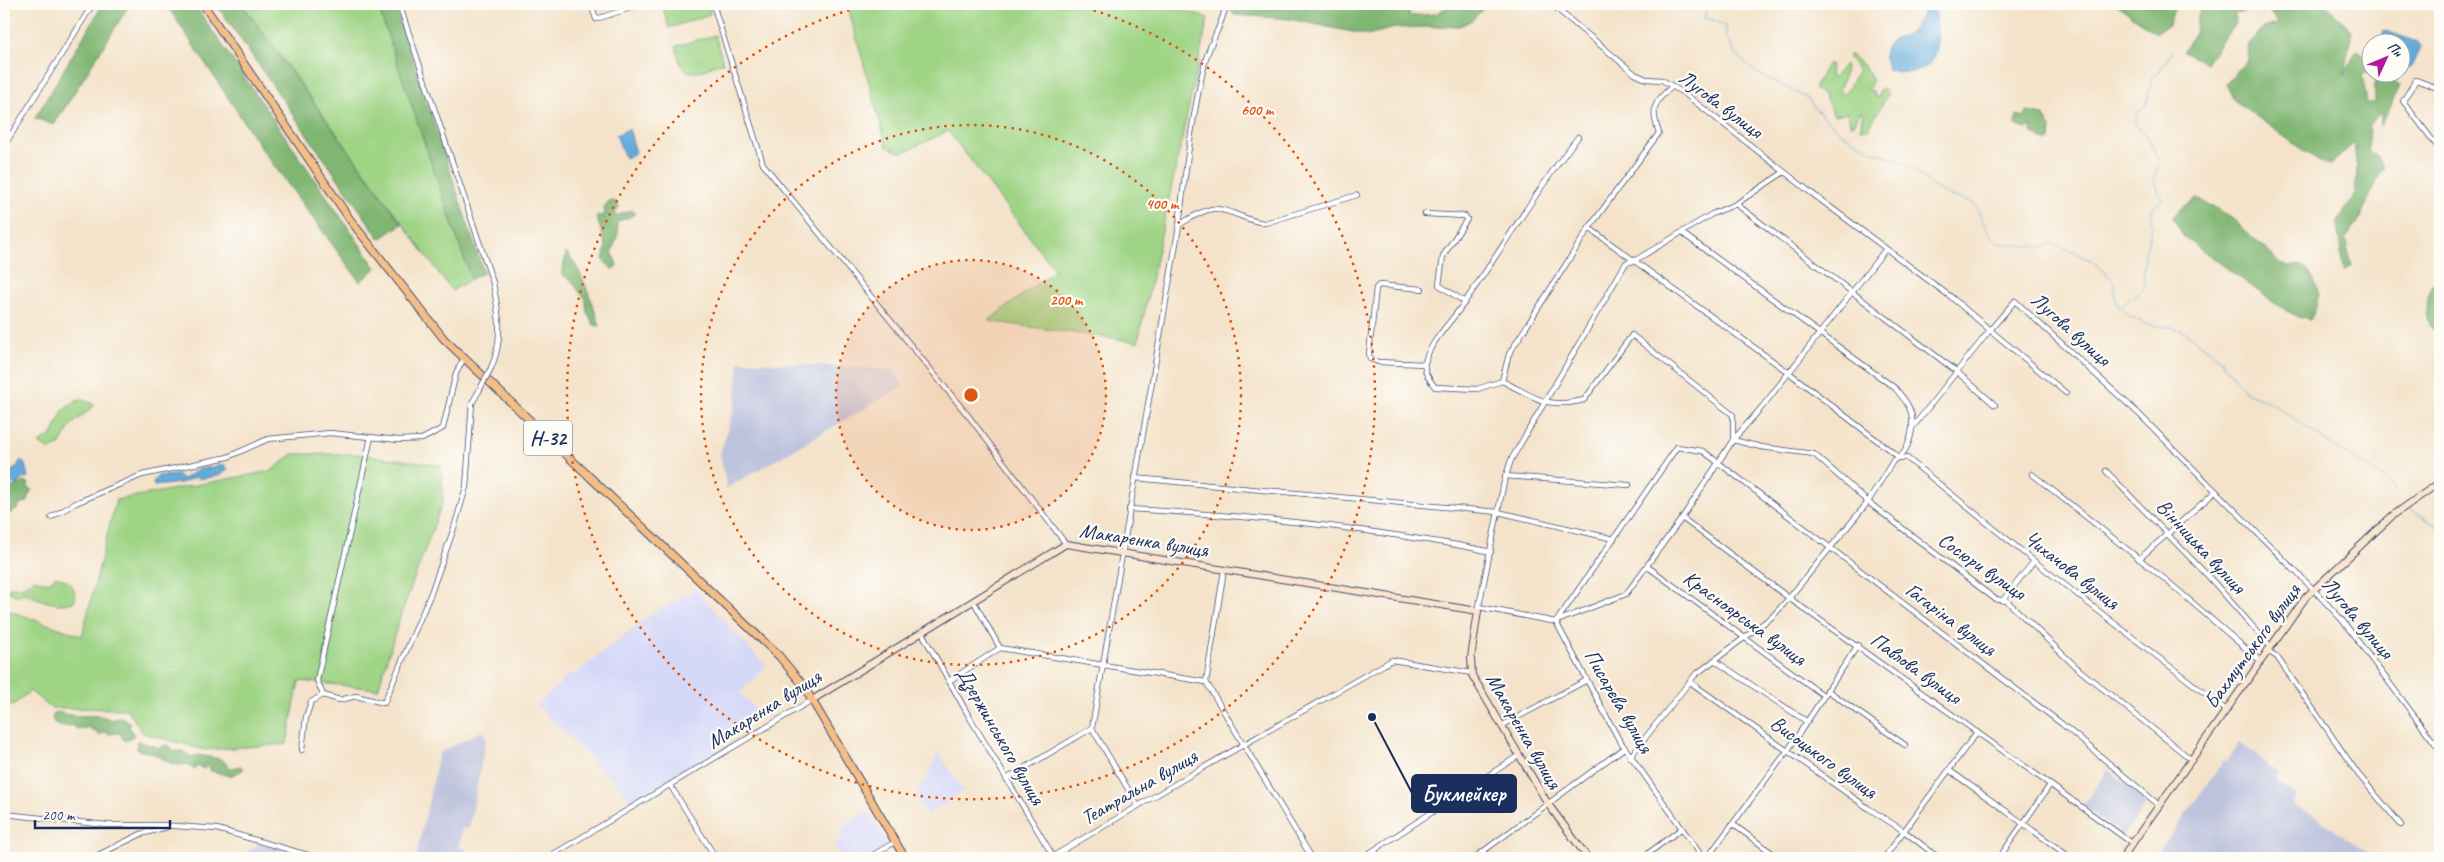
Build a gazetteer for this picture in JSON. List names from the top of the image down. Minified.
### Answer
{"streets":{"main road":["Н-32"],"street":["Лугова вулиця","Макаренка вулиця","Вінницька вулиця","Сосюри вулиця","Чихачова вулиця","Красноярська вулиця","Гагаріна вулиця","Бахмутського вулиця","Павлова вулиця","Писарєва вулиця","Дзержинського вулиця","Висоцького вулиця","Театральна вулиця"]},"crossings":[["Лугова вулиця","Бахмутського вулиця"],["Н-32","Макаренка вулиця"],["Макаренка вулиця","Дзержинського вулиця"],["Макаренка вулиця","Театральна вулиця"],["Вінницька вулиця","Бахмутського вулиця"],["Сосюри вулиця","Бахмутського вулиця"],["Чихачова вулиця","Бахмутського вулиця"],["Гагаріна вулиця","Бахмутського вулиця"],["Бахмутського вулиця","Павлова вулиця"],["Дзержинського вулиця","Театральна вулиця"]],"places":["Букмейкер"],"scale_bar":"200 m","north":"top right","rings":["600 m","400 m","200 m"]}
